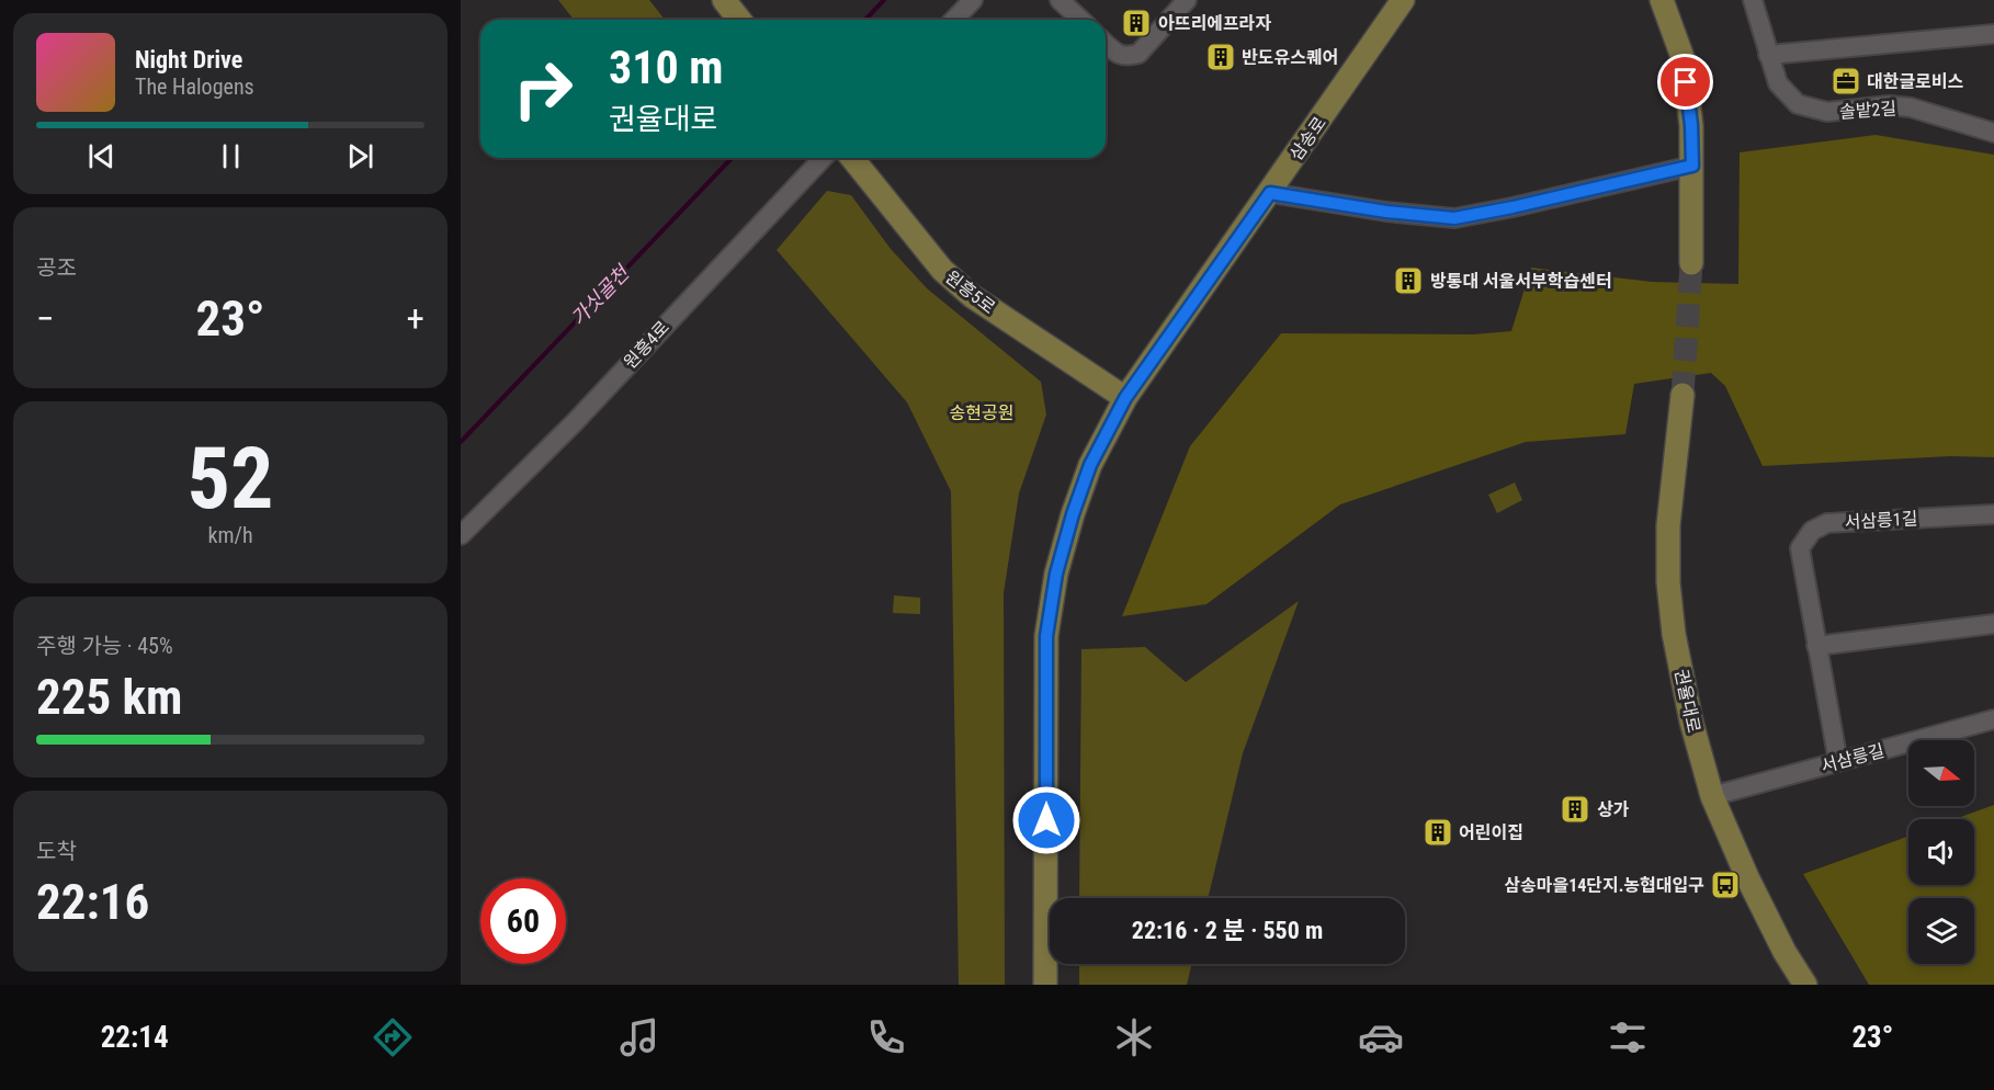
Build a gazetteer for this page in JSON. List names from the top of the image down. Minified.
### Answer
{"streets":{"main road":["삼송로","원흥5로","권율대로"],"street":["솔밭2길","원흥4로","서삼릉1길","서삼릉길"]},"crossings":[["삼송로","원흥5로"],["서삼릉1길","서삼릉길"],["권율대로","서삼릉길"]],"water":["가싯골천"],"parks":["송현공원"],"places":{"building":["아뜨리에프라자","반도유스퀘어","방통대 서울서부학습센터","상가","어린이집"],"office":["대한글로비스"],"bus stop":["삼송마을14단지.농협대입구"]},"north":"right","page":{"turn":["310 m","권율대로"],"song":["Night Drive","The Halogens"],"tile":["공조",["52","km/h"],["주행 가능 · 45%","225 km"],["도착","22:16"]],"heat":["−","23°","+"],"limit":"60","trip":"22:16 · 2 분 · 550 m","tabs":["22:14","23°"]}}
